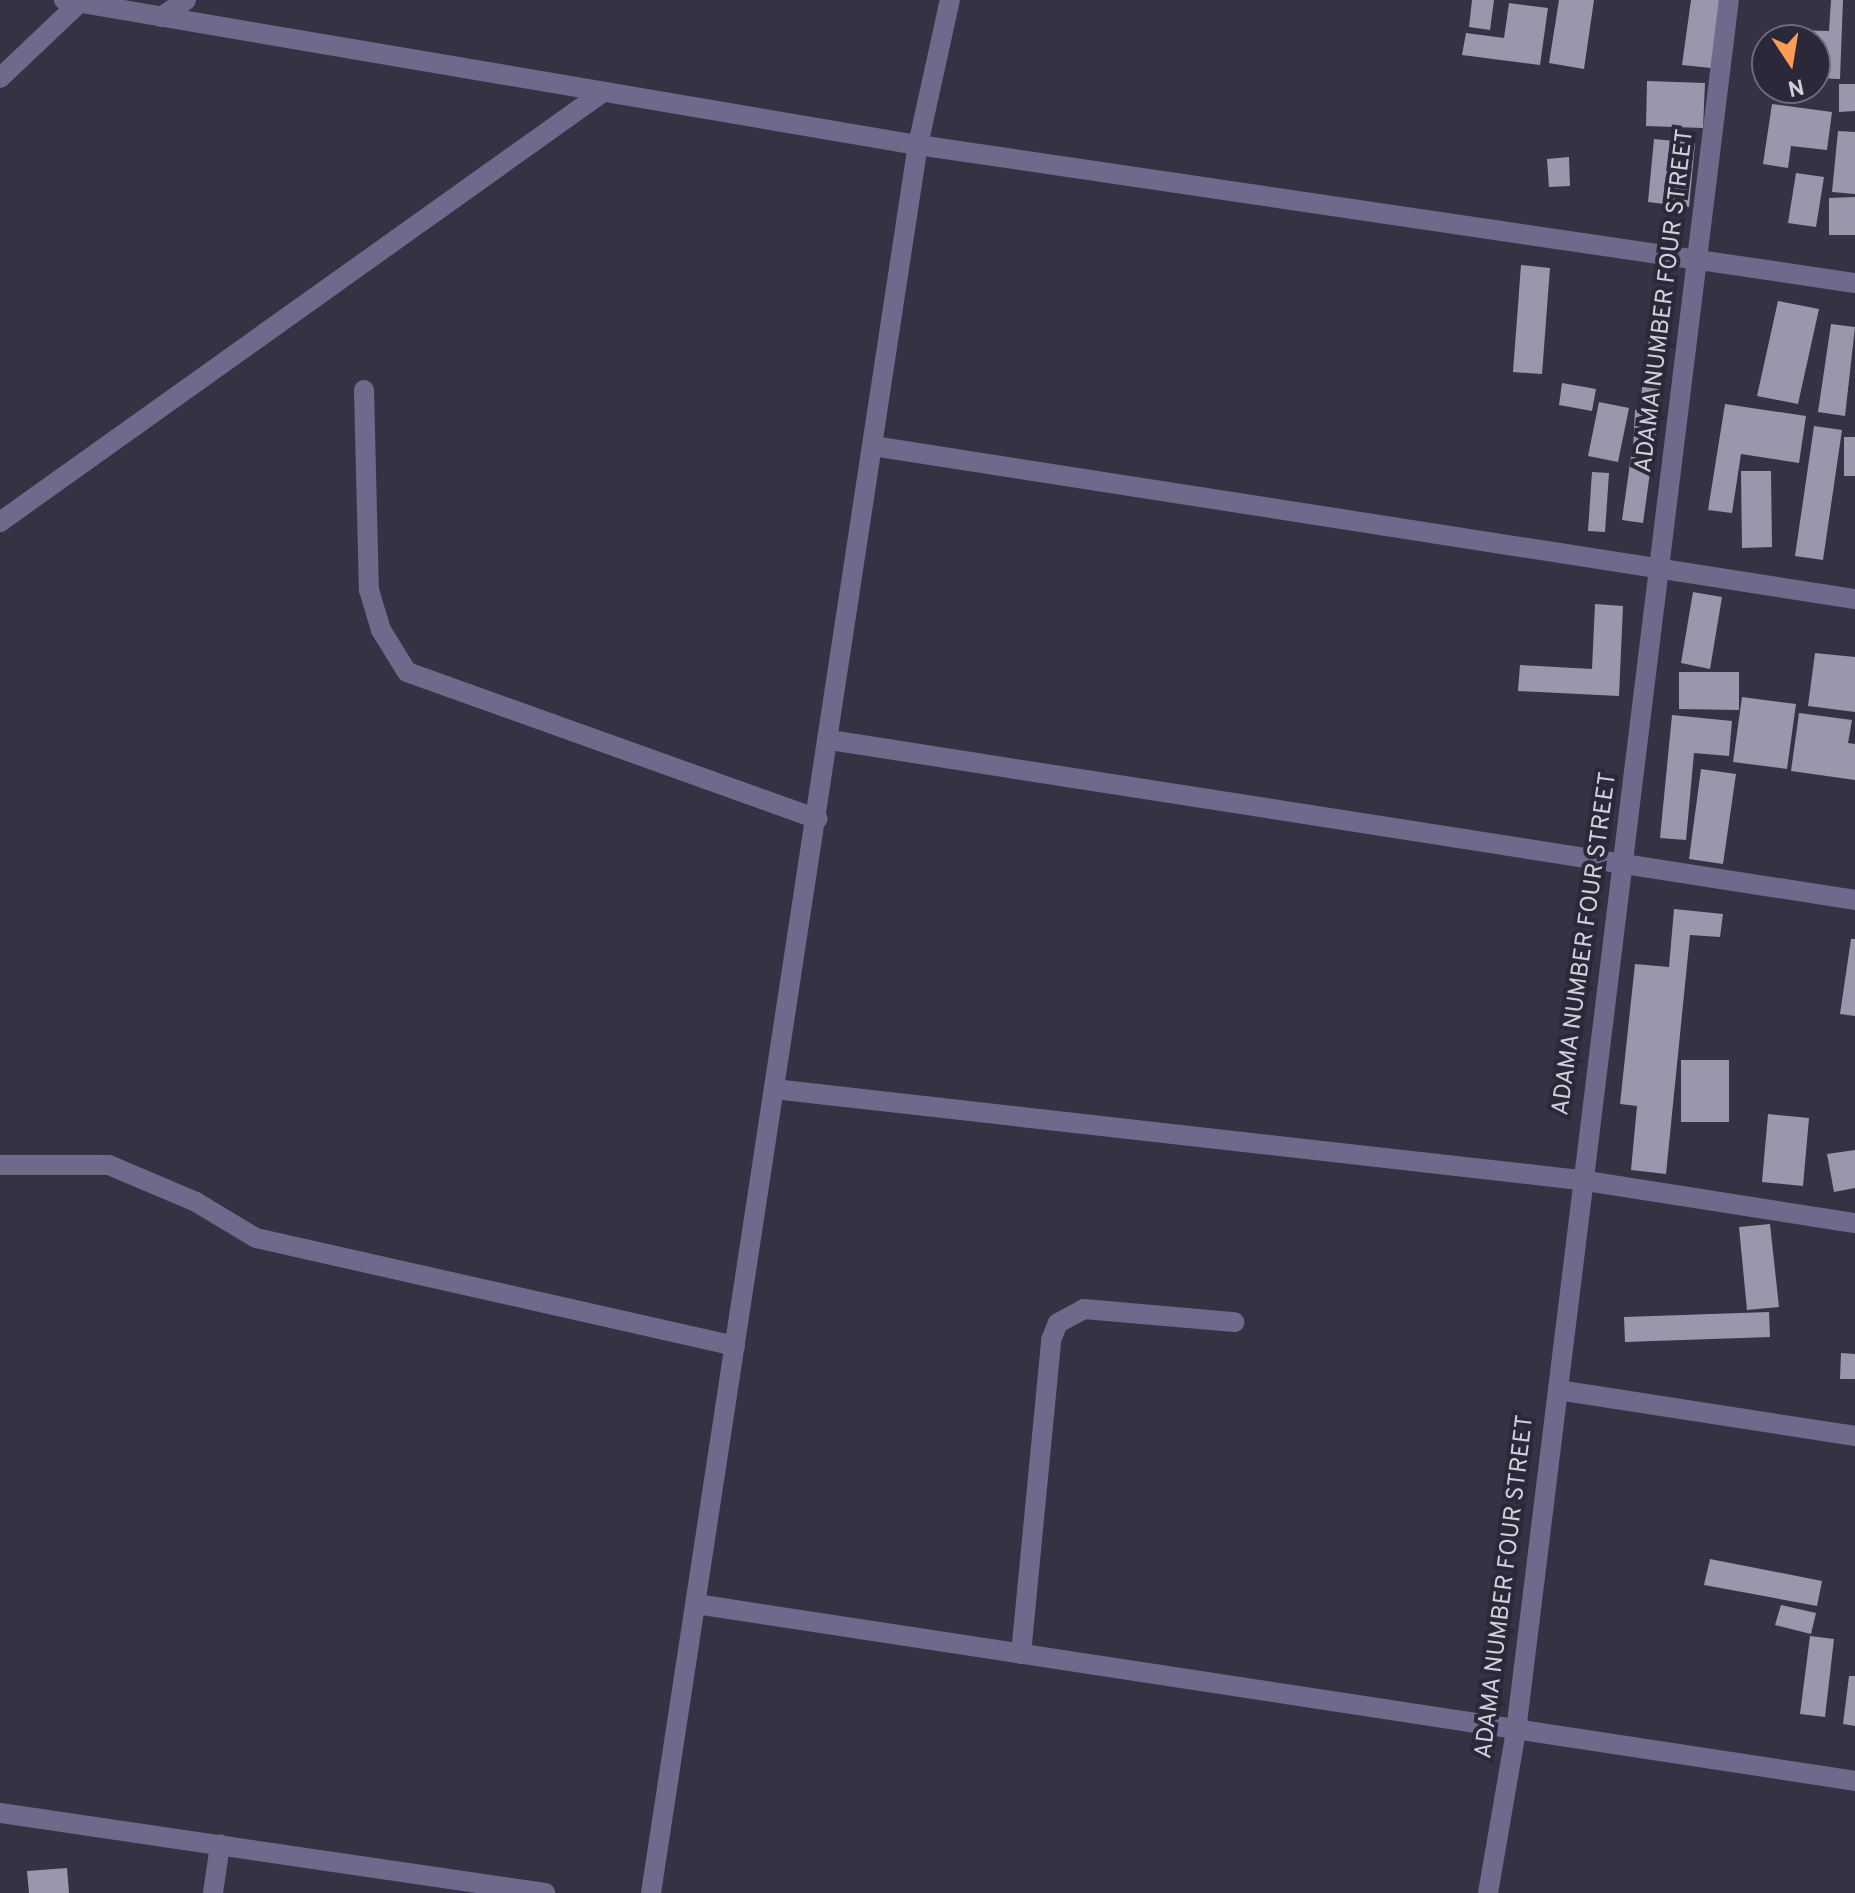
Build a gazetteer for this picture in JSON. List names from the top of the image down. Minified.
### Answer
{"streets":{"street":["ADAMA NUMBER FOUR STREET"]},"north":"bottom"}
